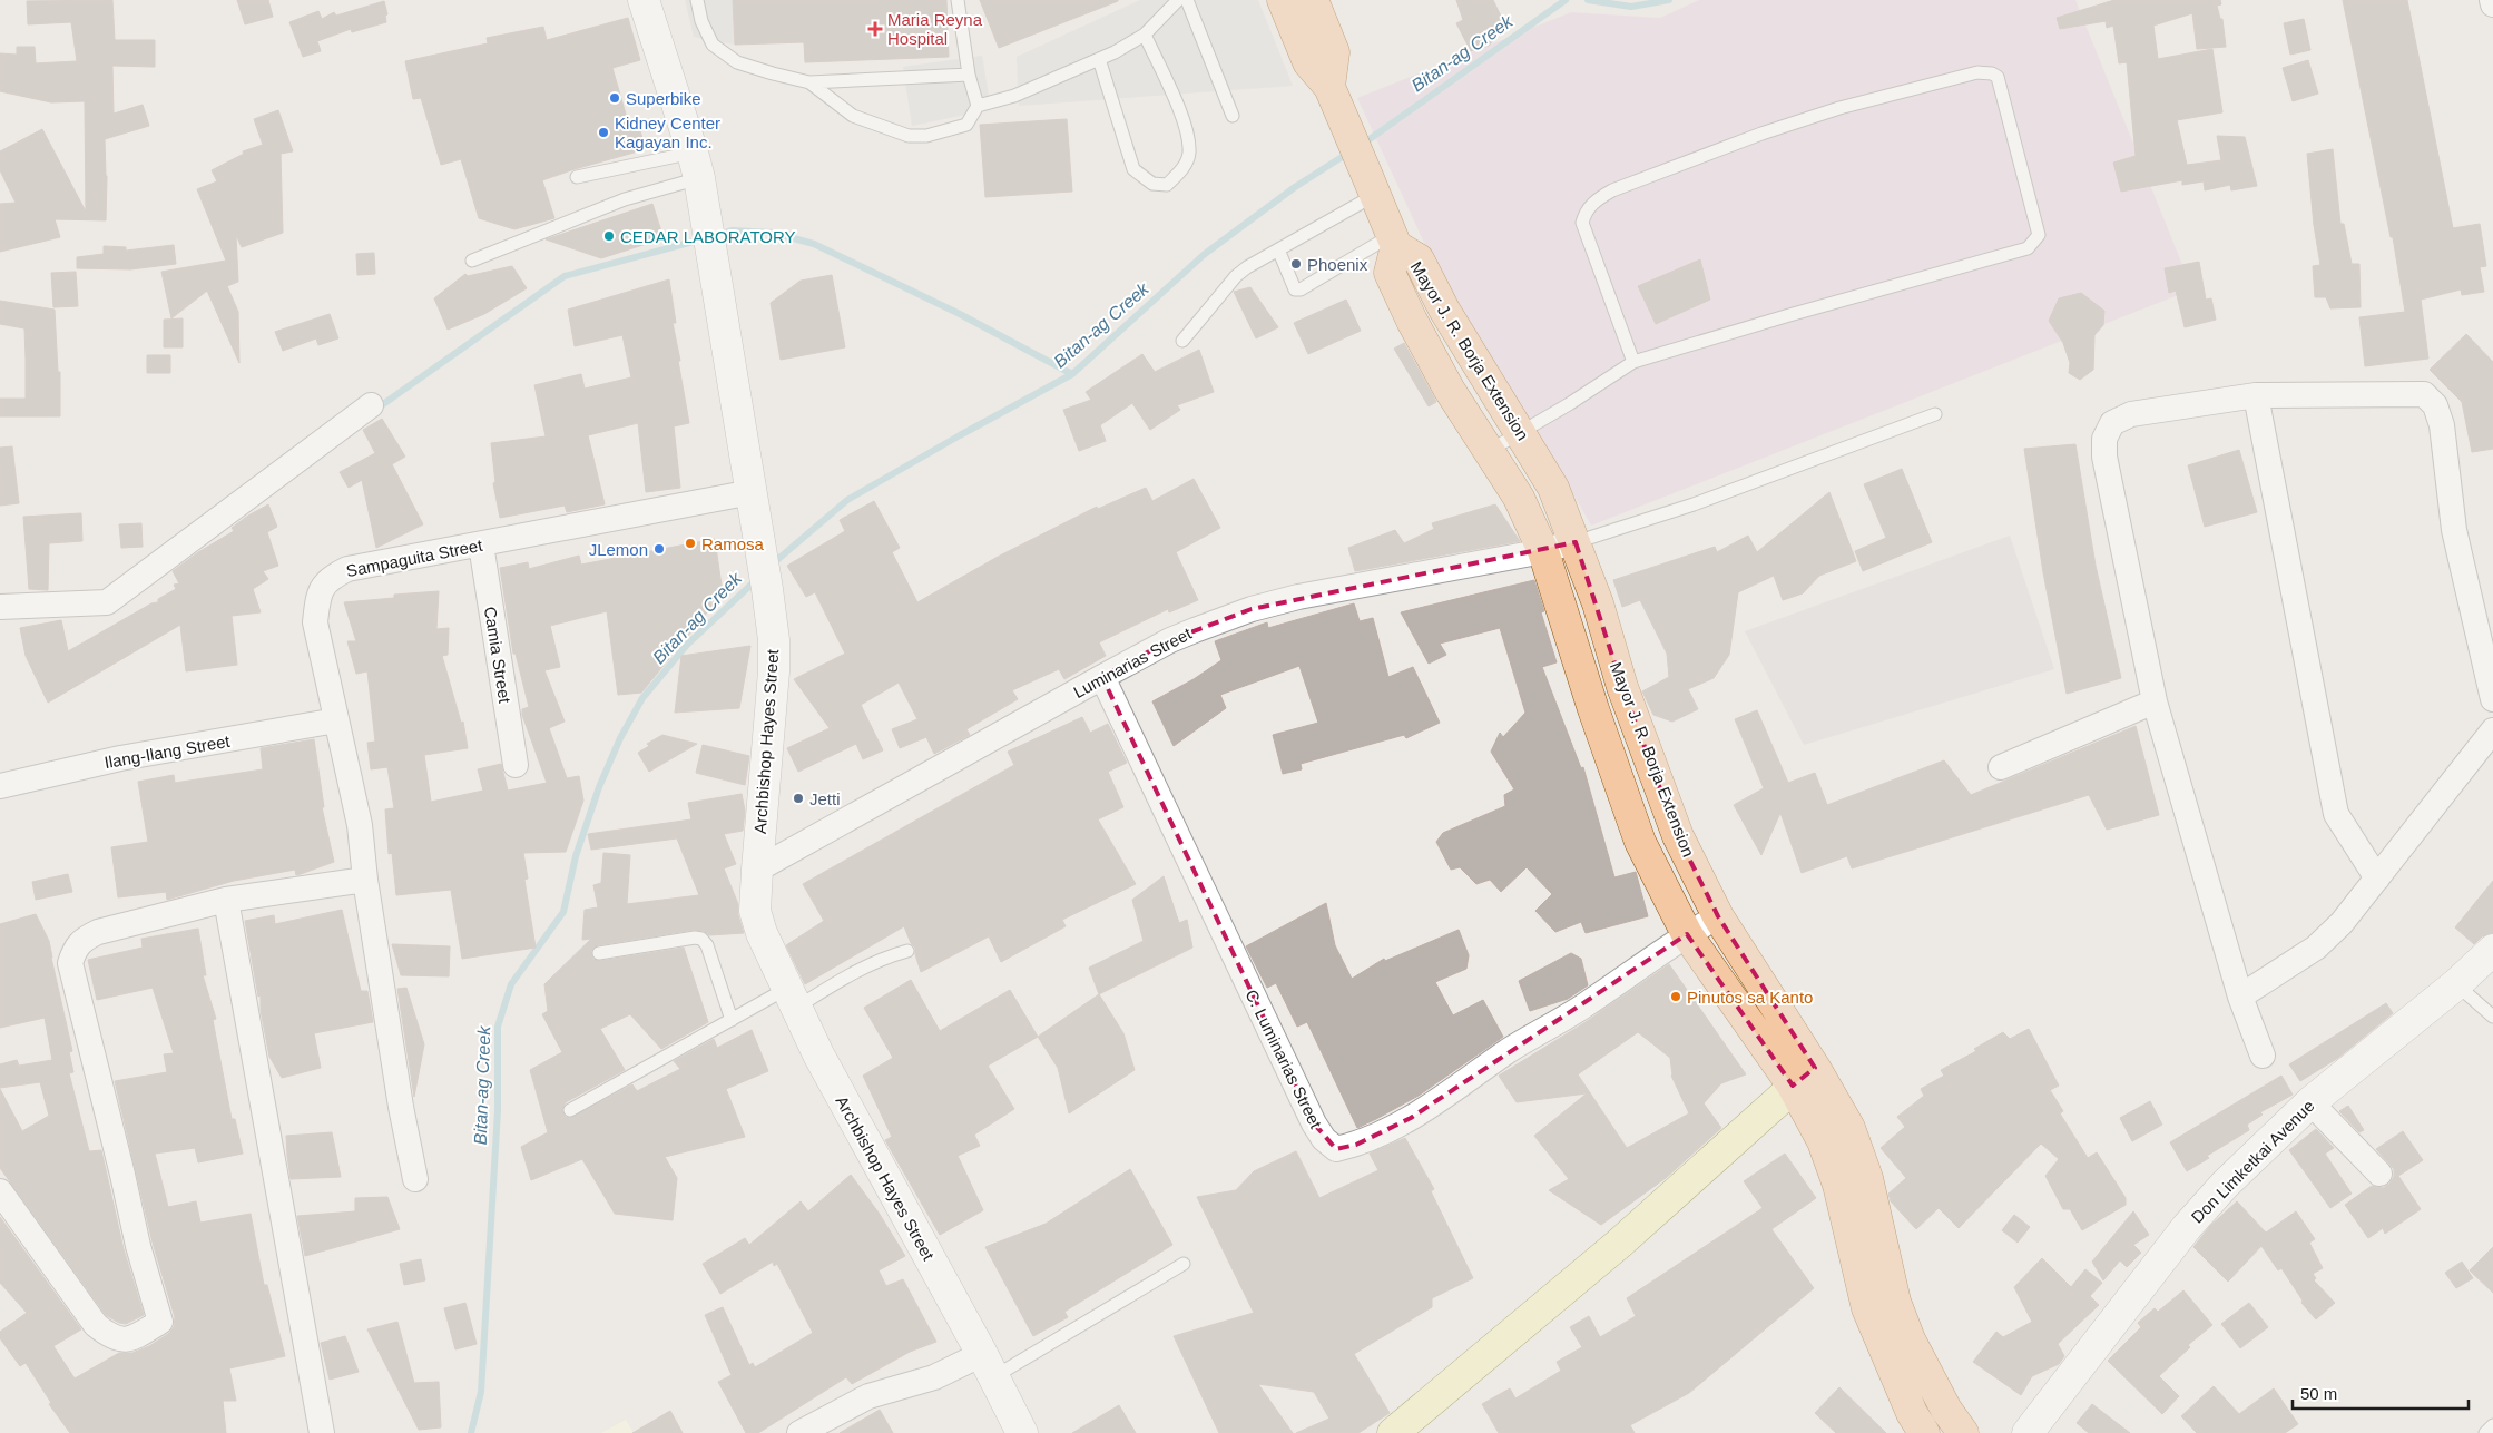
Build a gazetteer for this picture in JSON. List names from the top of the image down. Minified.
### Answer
{"streets":{"main road":["Mayor J. R. Borja Extension"],"street":["Sampaguita Street","Camia Street","Luminarias Street","Archbishop Hayes Street","Ilang-Ilang Street","C. Luminarias Street","Don Limketkai Avenue"]},"crossings":[["Mayor J. R. Borja Extension","Luminarias Street"],["Mayor J. R. Borja Extension","C. Luminarias Street"],["Sampaguita Street","Camia Street"],["Sampaguita Street","Archbishop Hayes Street"],["Sampaguita Street","Ilang-Ilang Street"],["Luminarias Street","Archbishop Hayes Street"],["Luminarias Street","C. Luminarias Street"]],"water":["Bitan-ag Creek"],"places":{"health":["Maria Reyna Hospital"],"other":["Superbike","Kidney Center Kagayan Inc.","CEDAR LABORATORY","Phoenix","Ramosa","JLemon","Jetti","Pinutos sa Kanto"]},"scale_bar":"50 m"}
